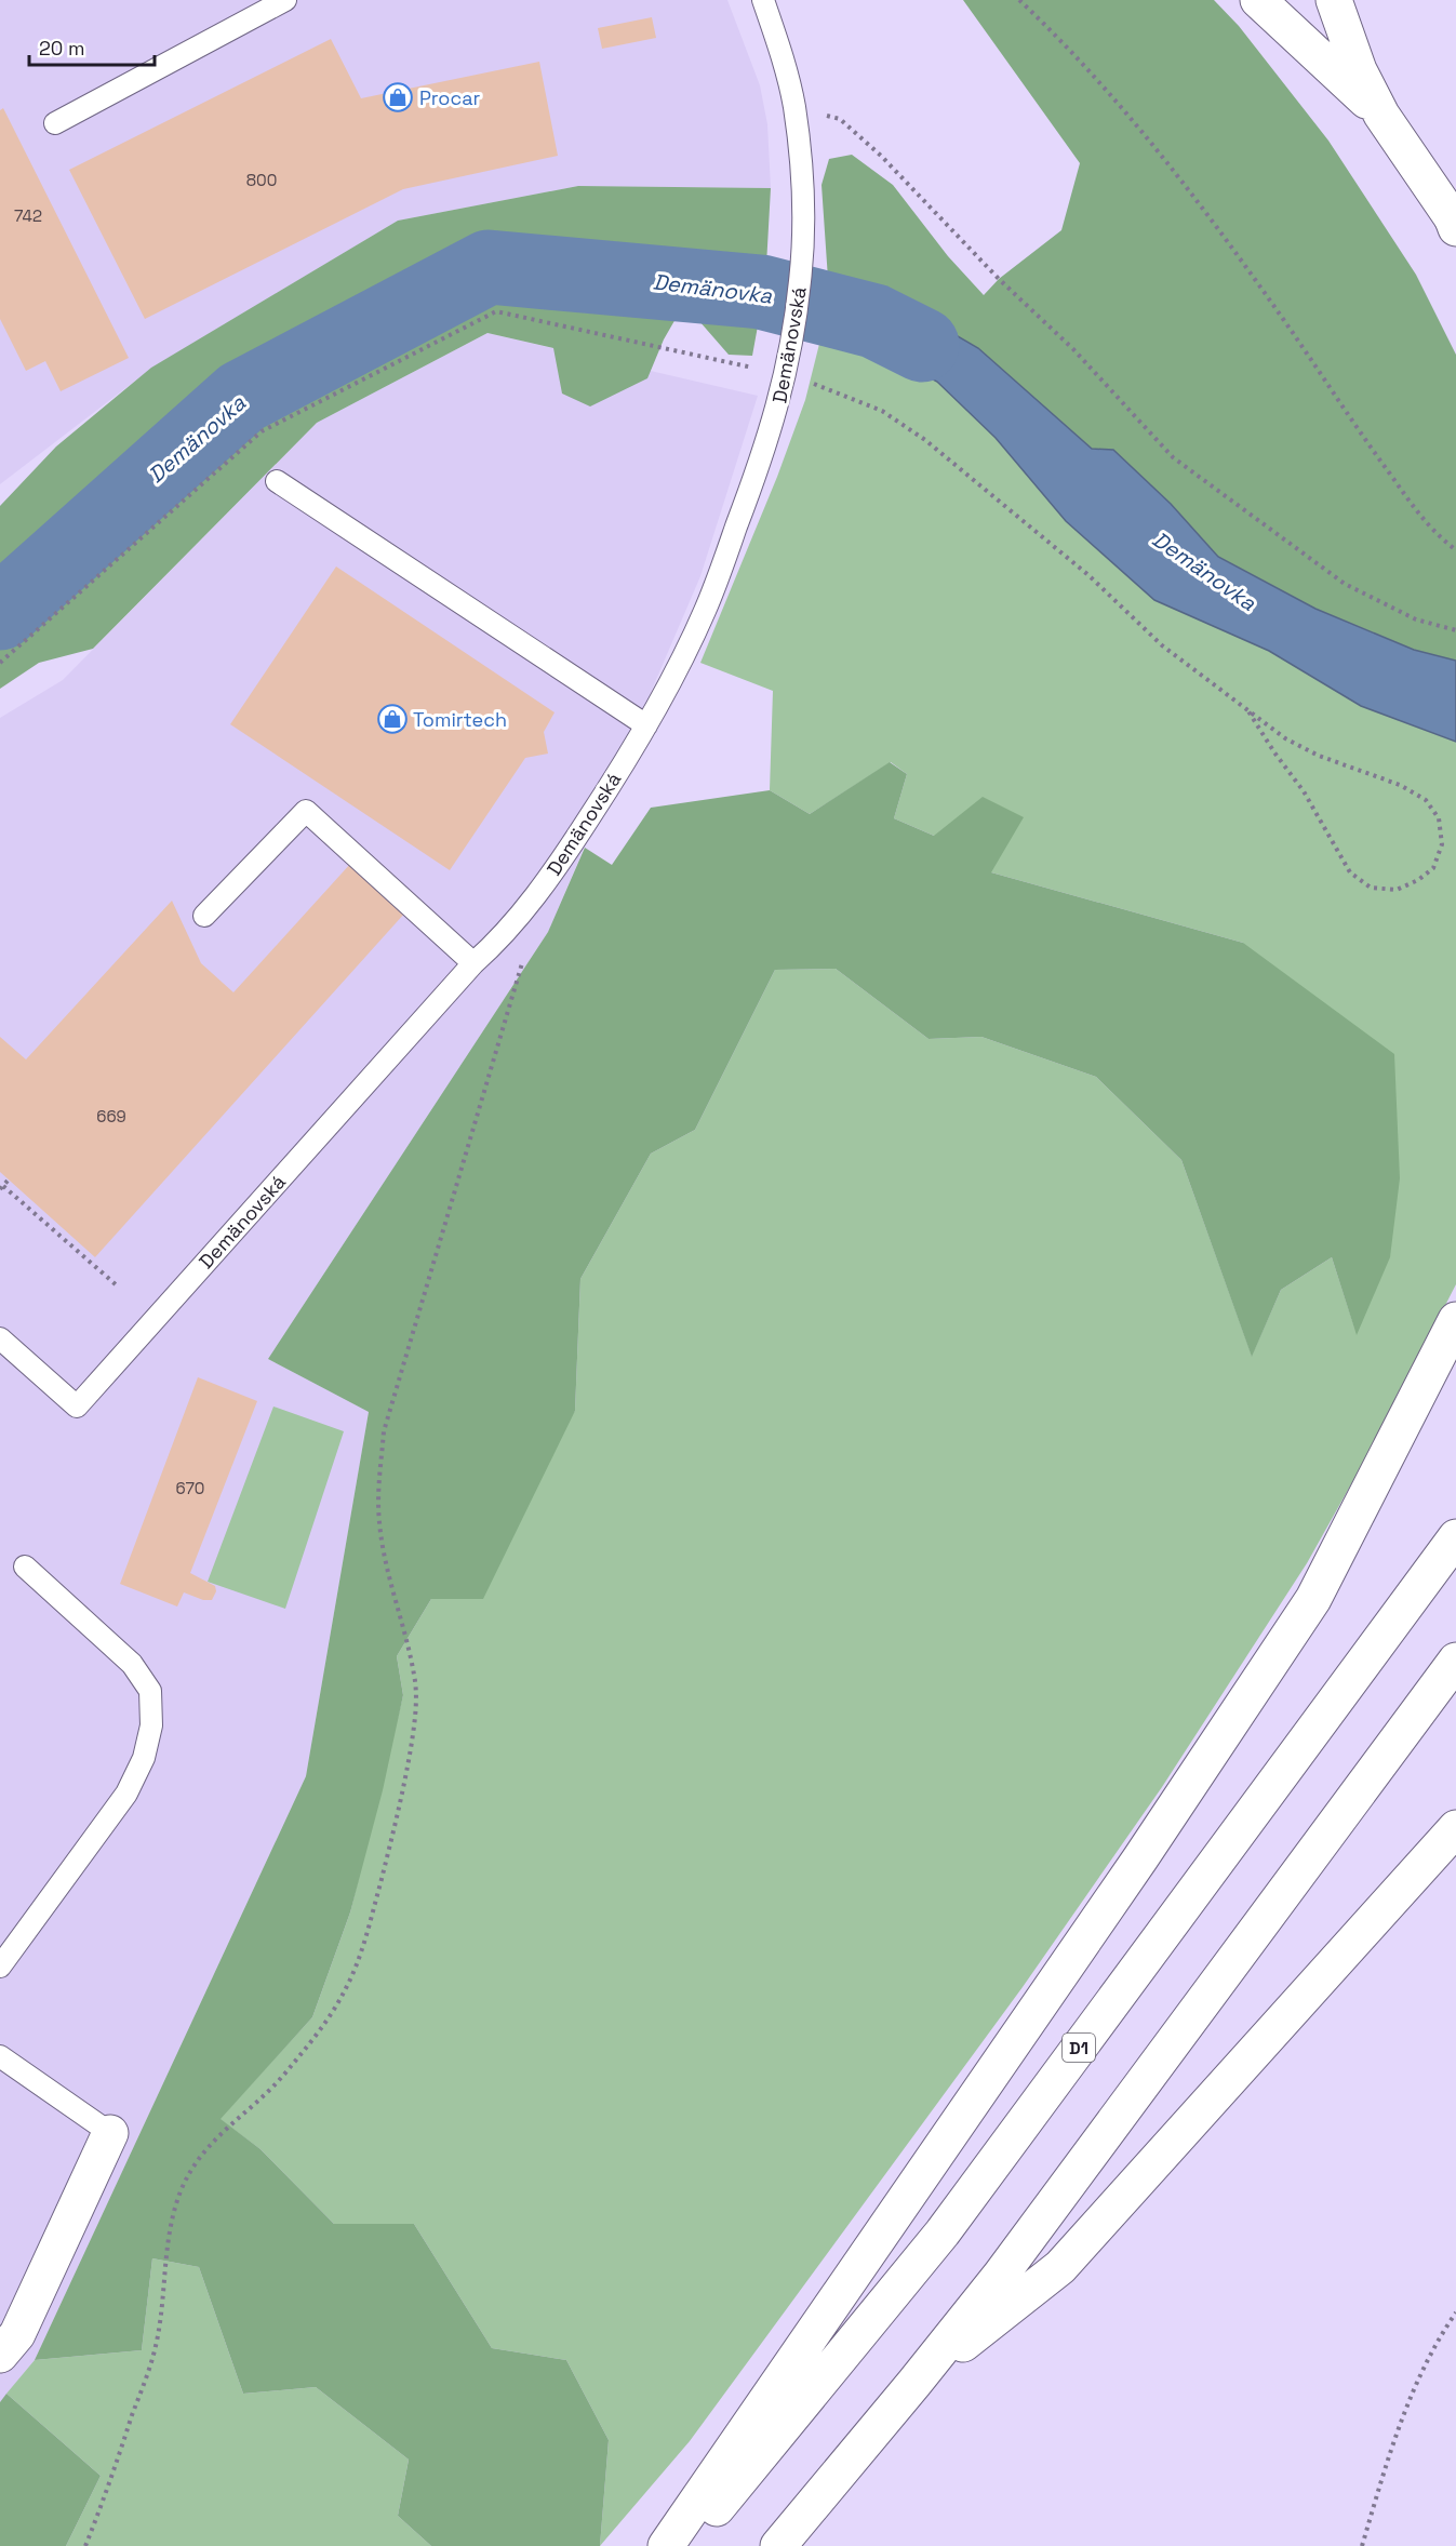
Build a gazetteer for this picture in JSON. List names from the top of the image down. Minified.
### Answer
{"streets":{"main road":["D1"],"lane":["Demänovská"]},"water":["Demänovka"],"places":{"shop":["Procar","Tomirtech"]},"house_numbers":["800","742","669","670"],"scale_bar":"20 m"}
